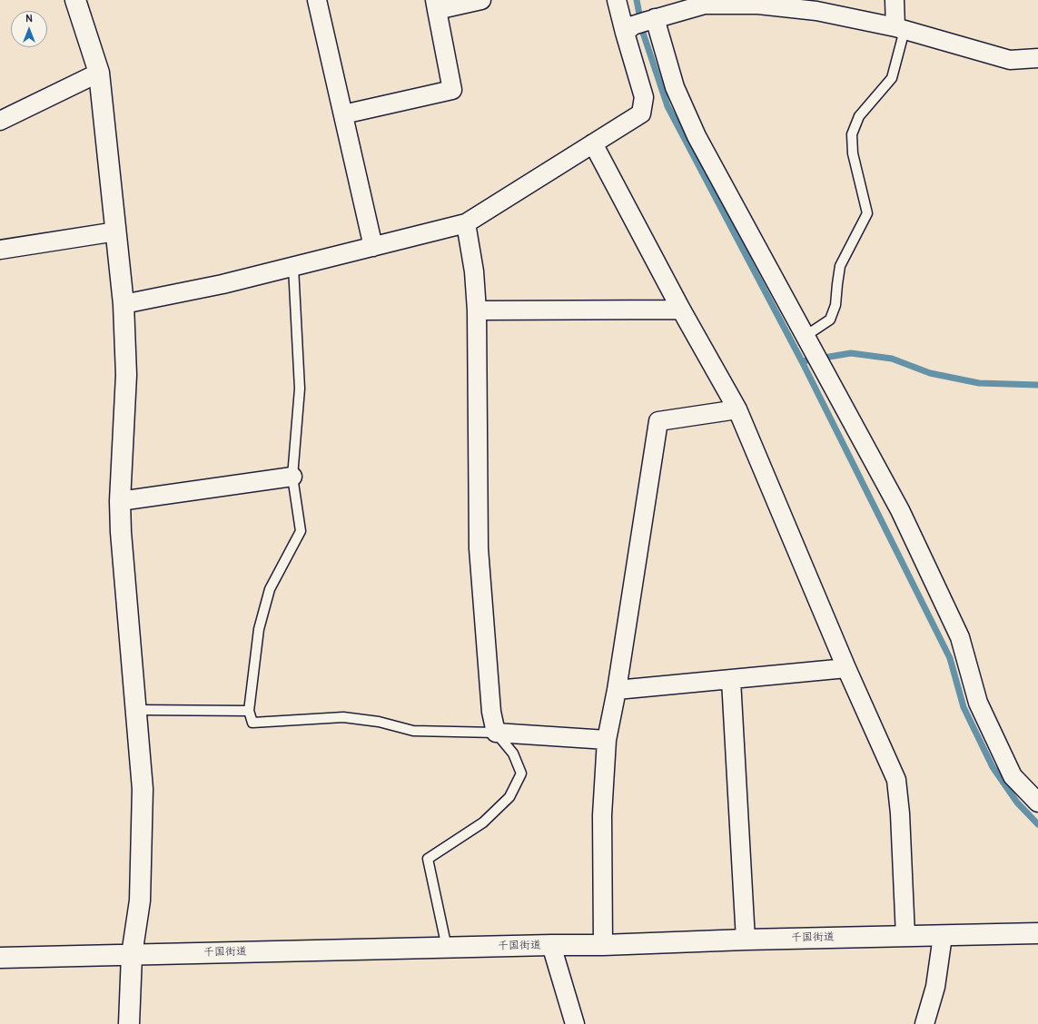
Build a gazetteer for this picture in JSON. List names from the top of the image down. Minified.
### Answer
{"streets":{"street":["千国街道"]},"north":"top"}
